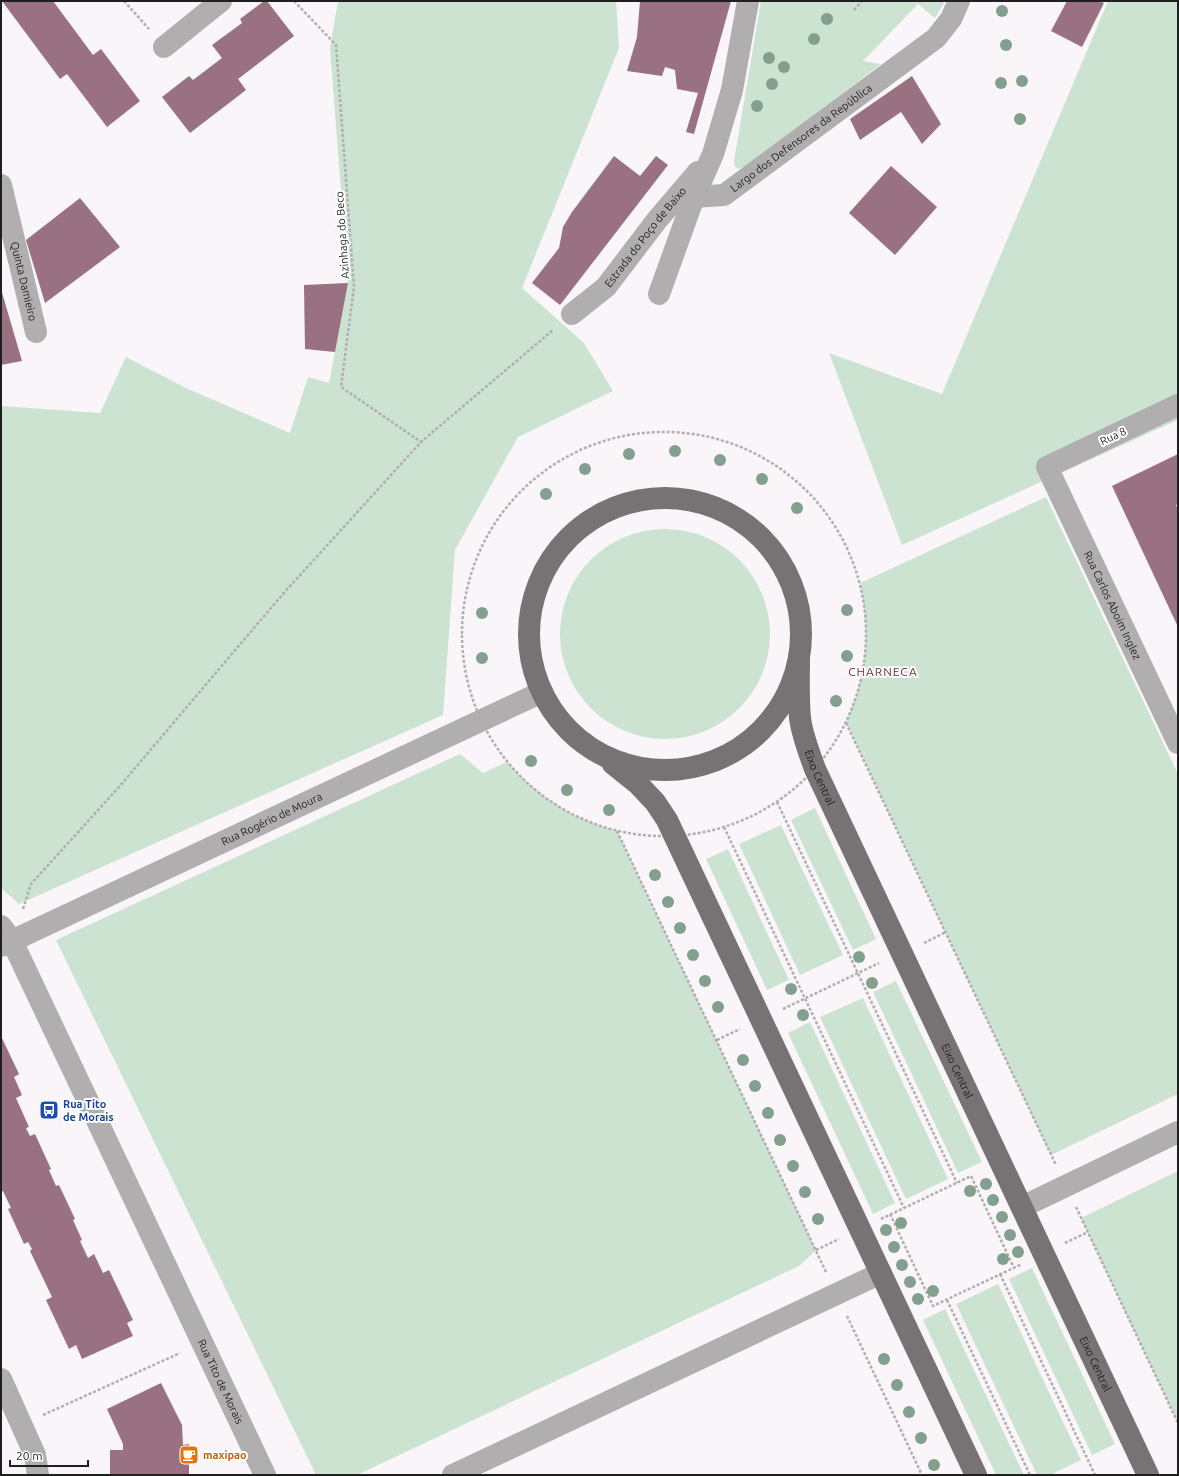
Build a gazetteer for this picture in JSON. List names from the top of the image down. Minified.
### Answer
{"streets":{"main road":["Eixo Central"],"street":["Largo dos Defensores da República","Estrada do Poço de Baixo","Quinta Damieiro","Rua 8","Rua Carlos Aboim Inglez","Rua Rogério de Moura","Rua Tito de Morais"],"path":["Azinhaga do Beco"]},"crossings":[["Rua 8","Rua Carlos Aboim Inglez"],["Rua Rogério de Moura","Rua Tito de Morais"]],"districts":["CHARNECA"],"places":{"bus stop":["Rua Tito de Morais"],"cafe":["maxipao"]},"scale_bar":"20 m"}
